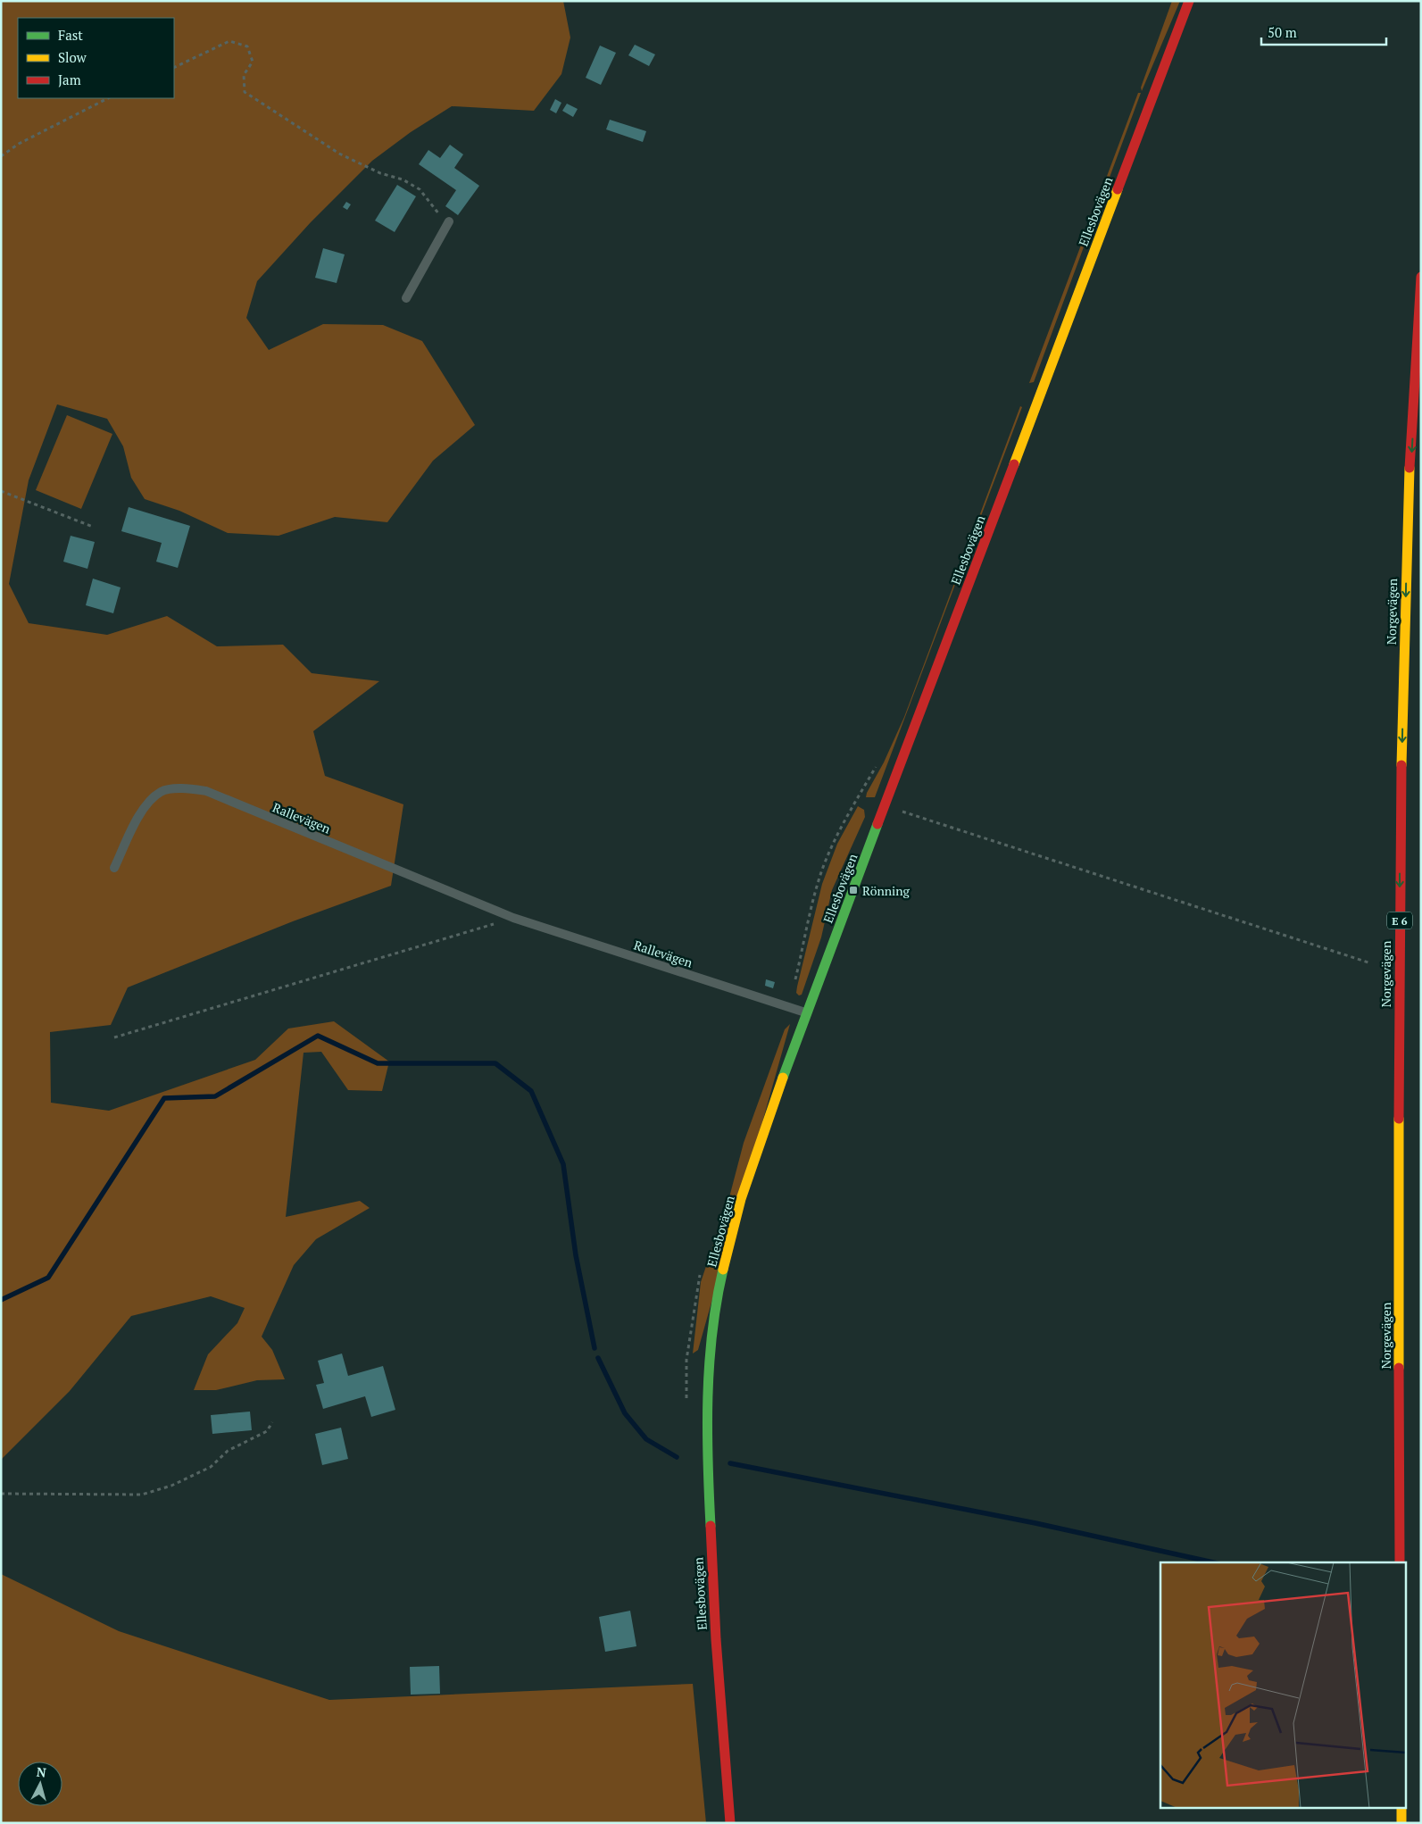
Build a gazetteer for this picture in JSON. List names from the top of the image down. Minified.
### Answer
{"streets":{"main road":["Ellesbovägen","Norgevägen","E 6"],"lane":["Rallevägen"]},"crossings":[["Ellesbovägen","Rallevägen"]],"one_way":["Norgevägen"],"places":{"transit":["Rönning"]},"legend":["Fast","Slow","Jam"],"scale_bar":"50 m","north":"top"}
